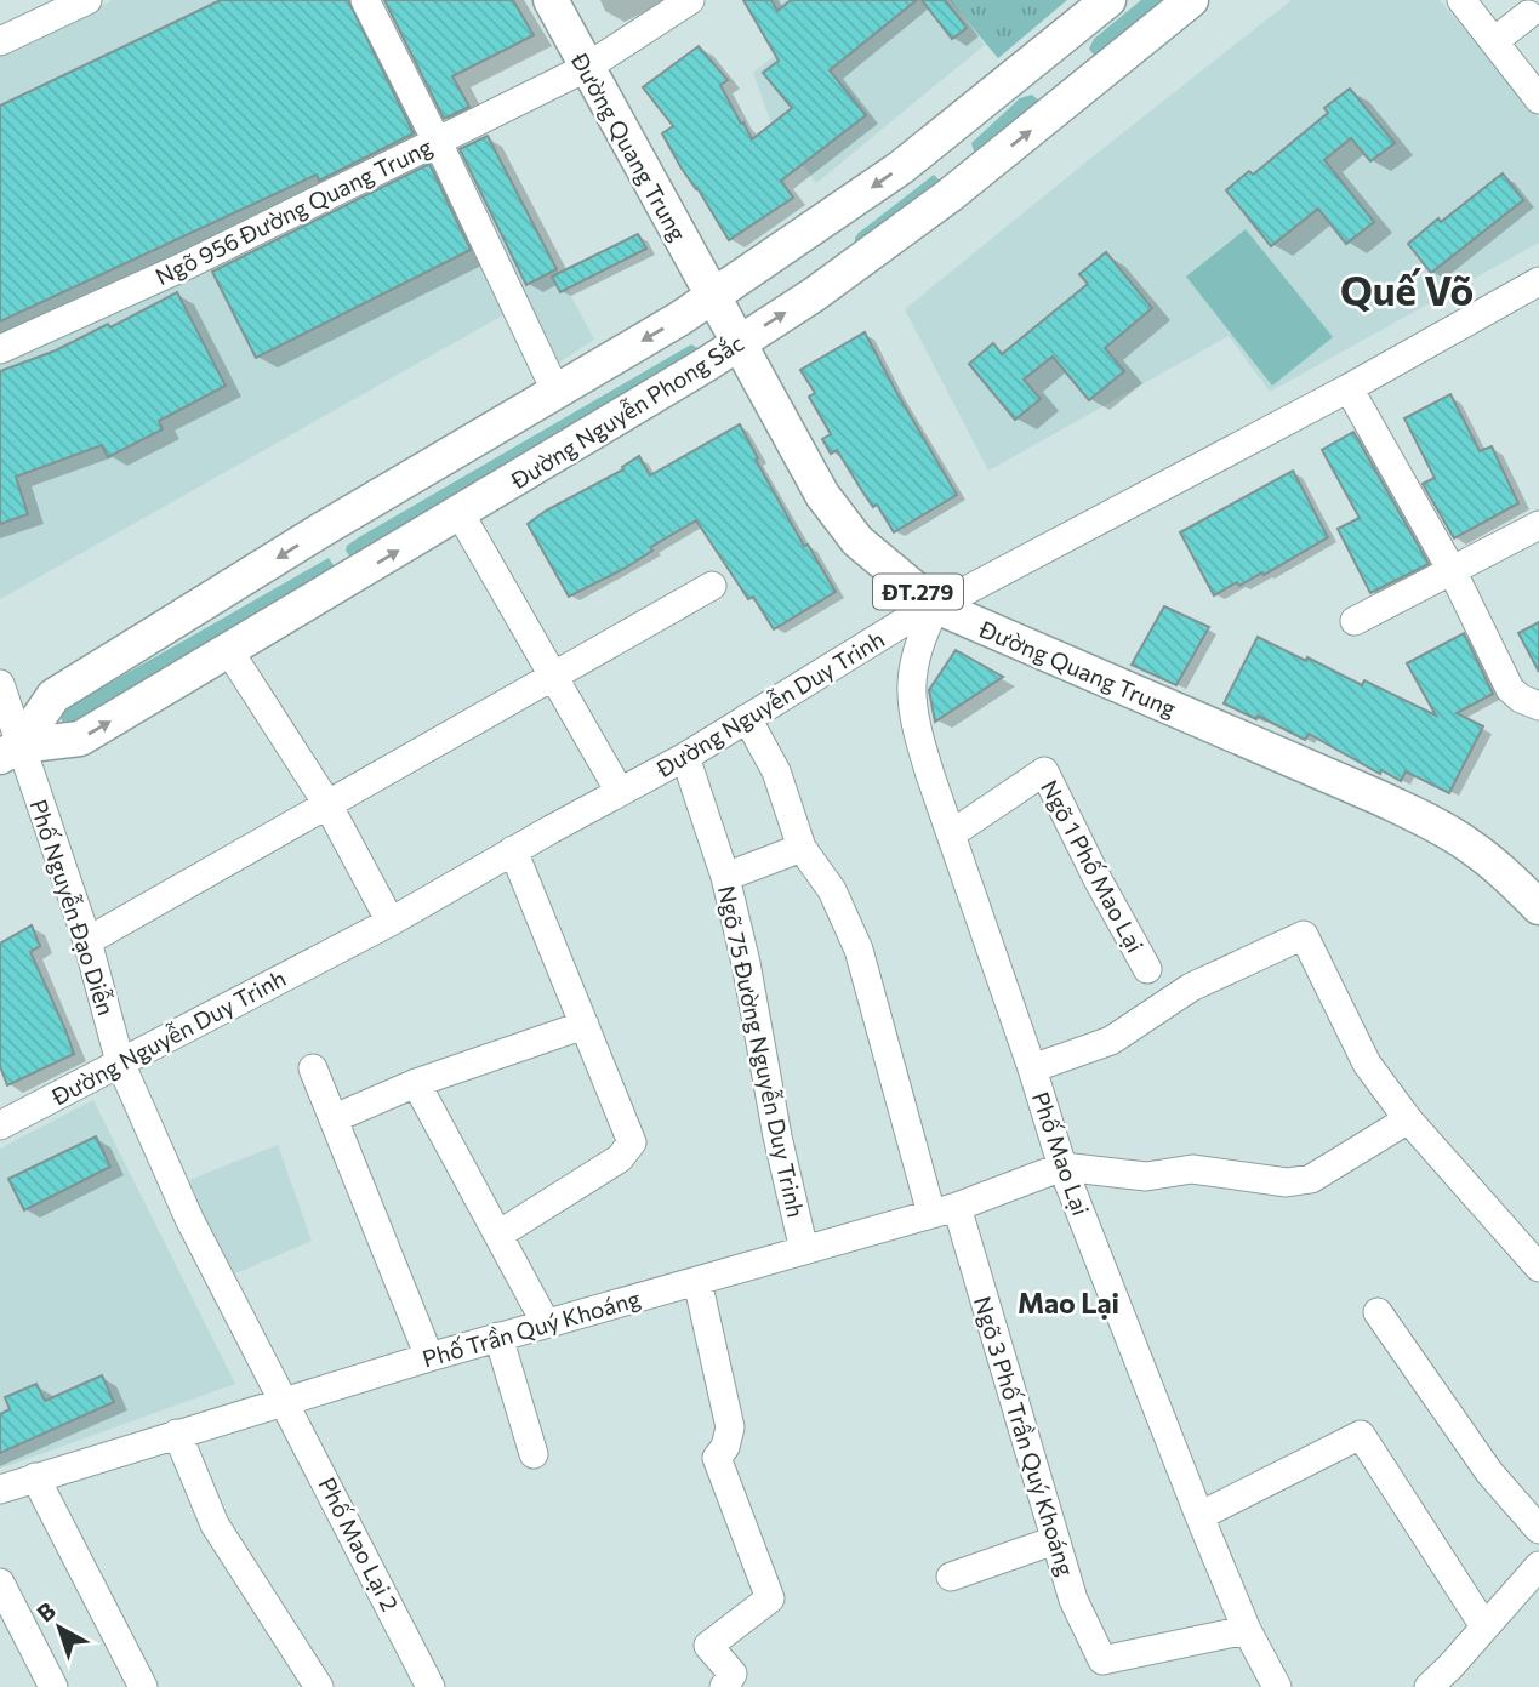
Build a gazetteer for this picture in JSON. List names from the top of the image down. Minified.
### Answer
{"streets":{"main road":["Đường Quang Trung","Đường Nguyễn Phong Sắc","ĐT.279"],"street":["Ngõ 956 Đường Quang Trung","Đường Nguyễn Duy Trinh","Ngõ 1 Phố Mao Lại","Phố Nguyễn Đạo Diễn","Ngõ 75 Đường Nguyễn Duy Trinh","Phố Mao Lại","Phố Trần Quý Khoáng","Ngõ 3 Phố Trần Quý Khoáng","Phố Mao Lại 2"]},"crossings":[["Đường Quang Trung","Ngõ 956 Đường Quang Trung"],["Đường Quang Trung","Đường Nguyễn Phong Sắc"],["Đường Quang Trung","Đường Nguyễn Duy Trinh"],["Đường Quang Trung","Phố Mao Lại"],["Đường Nguyễn Phong Sắc","Phố Nguyễn Đạo Diễn"],["Đường Nguyễn Duy Trinh","Phố Nguyễn Đạo Diễn"],["Đường Nguyễn Duy Trinh","Ngõ 75 Đường Nguyễn Duy Trinh"],["Đường Nguyễn Duy Trinh","Phố Mao Lại"],["Đường Nguyễn Duy Trinh","Ngõ 3 Phố Trần Quý Khoáng"],["Ngõ 1 Phố Mao Lại","Phố Mao Lại"],["Phố Nguyễn Đạo Diễn","Phố Trần Quý Khoáng"],["Phố Nguyễn Đạo Diễn","Phố Mao Lại 2"],["Ngõ 75 Đường Nguyễn Duy Trinh","Phố Trần Quý Khoáng"],["Phố Mao Lại","Phố Trần Quý Khoáng"],["Phố Mao Lại","Ngõ 3 Phố Trần Quý Khoáng"],["Phố Trần Quý Khoáng","Ngõ 3 Phố Trần Quý Khoáng"],["Phố Trần Quý Khoáng","Phố Mao Lại 2"]],"districts":["Quế Võ","Mao Lại"],"north":"top left"}
